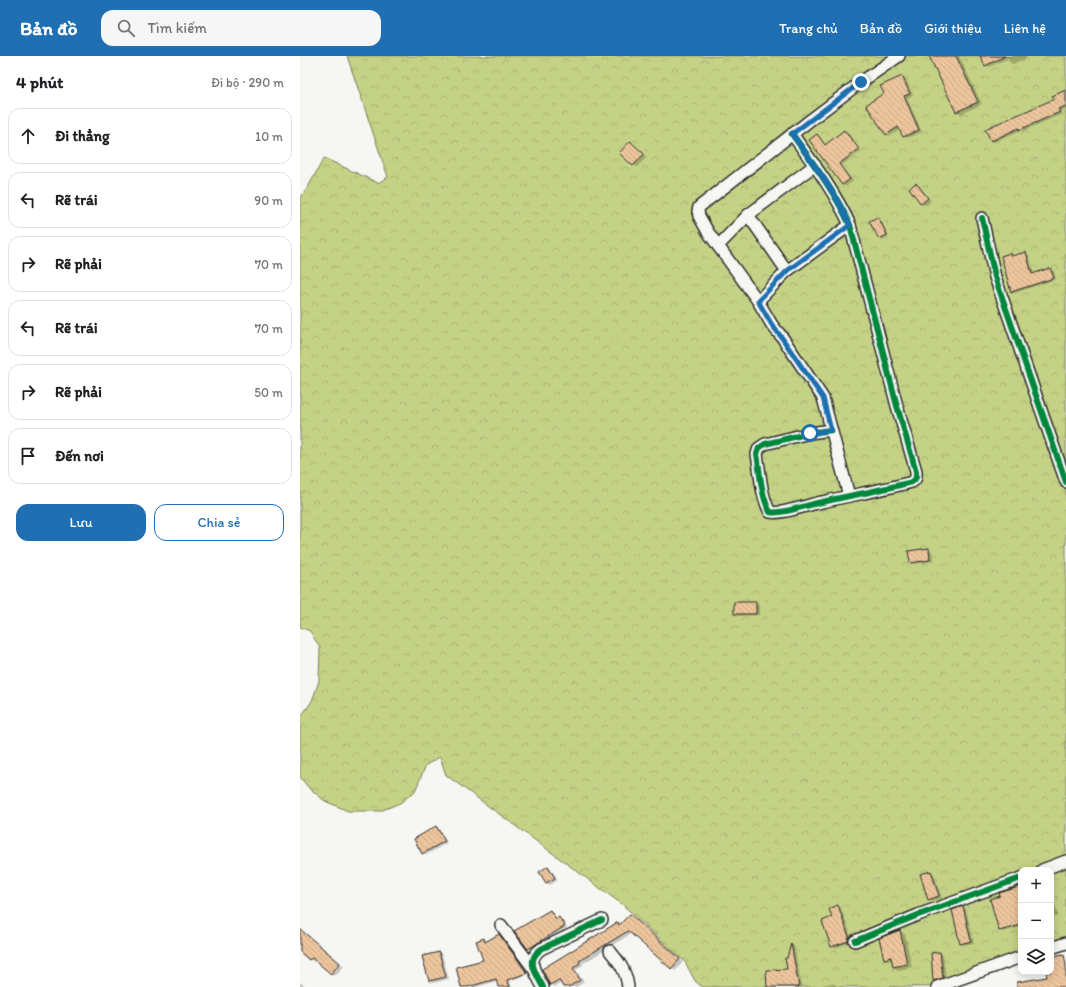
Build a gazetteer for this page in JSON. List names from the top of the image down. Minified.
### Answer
{"page":{"header":"Bản đồ","search":"Tìm kiếm","nav":["Trang chủ","Bản đồ","Giới thiệu","Liên hệ"],"heading":["4 phút","Đi bộ · 290 m"],"list":[["Đi thẳng","10 m"],["Rẽ trái","90 m"],["Rẽ phải","70 m"],["Rẽ trái","70 m"],["Rẽ phải","50 m"],"Đến nơi"],"buttons":["Lưu","Chia sẻ"],"map_buttons":["+","−"]}}
